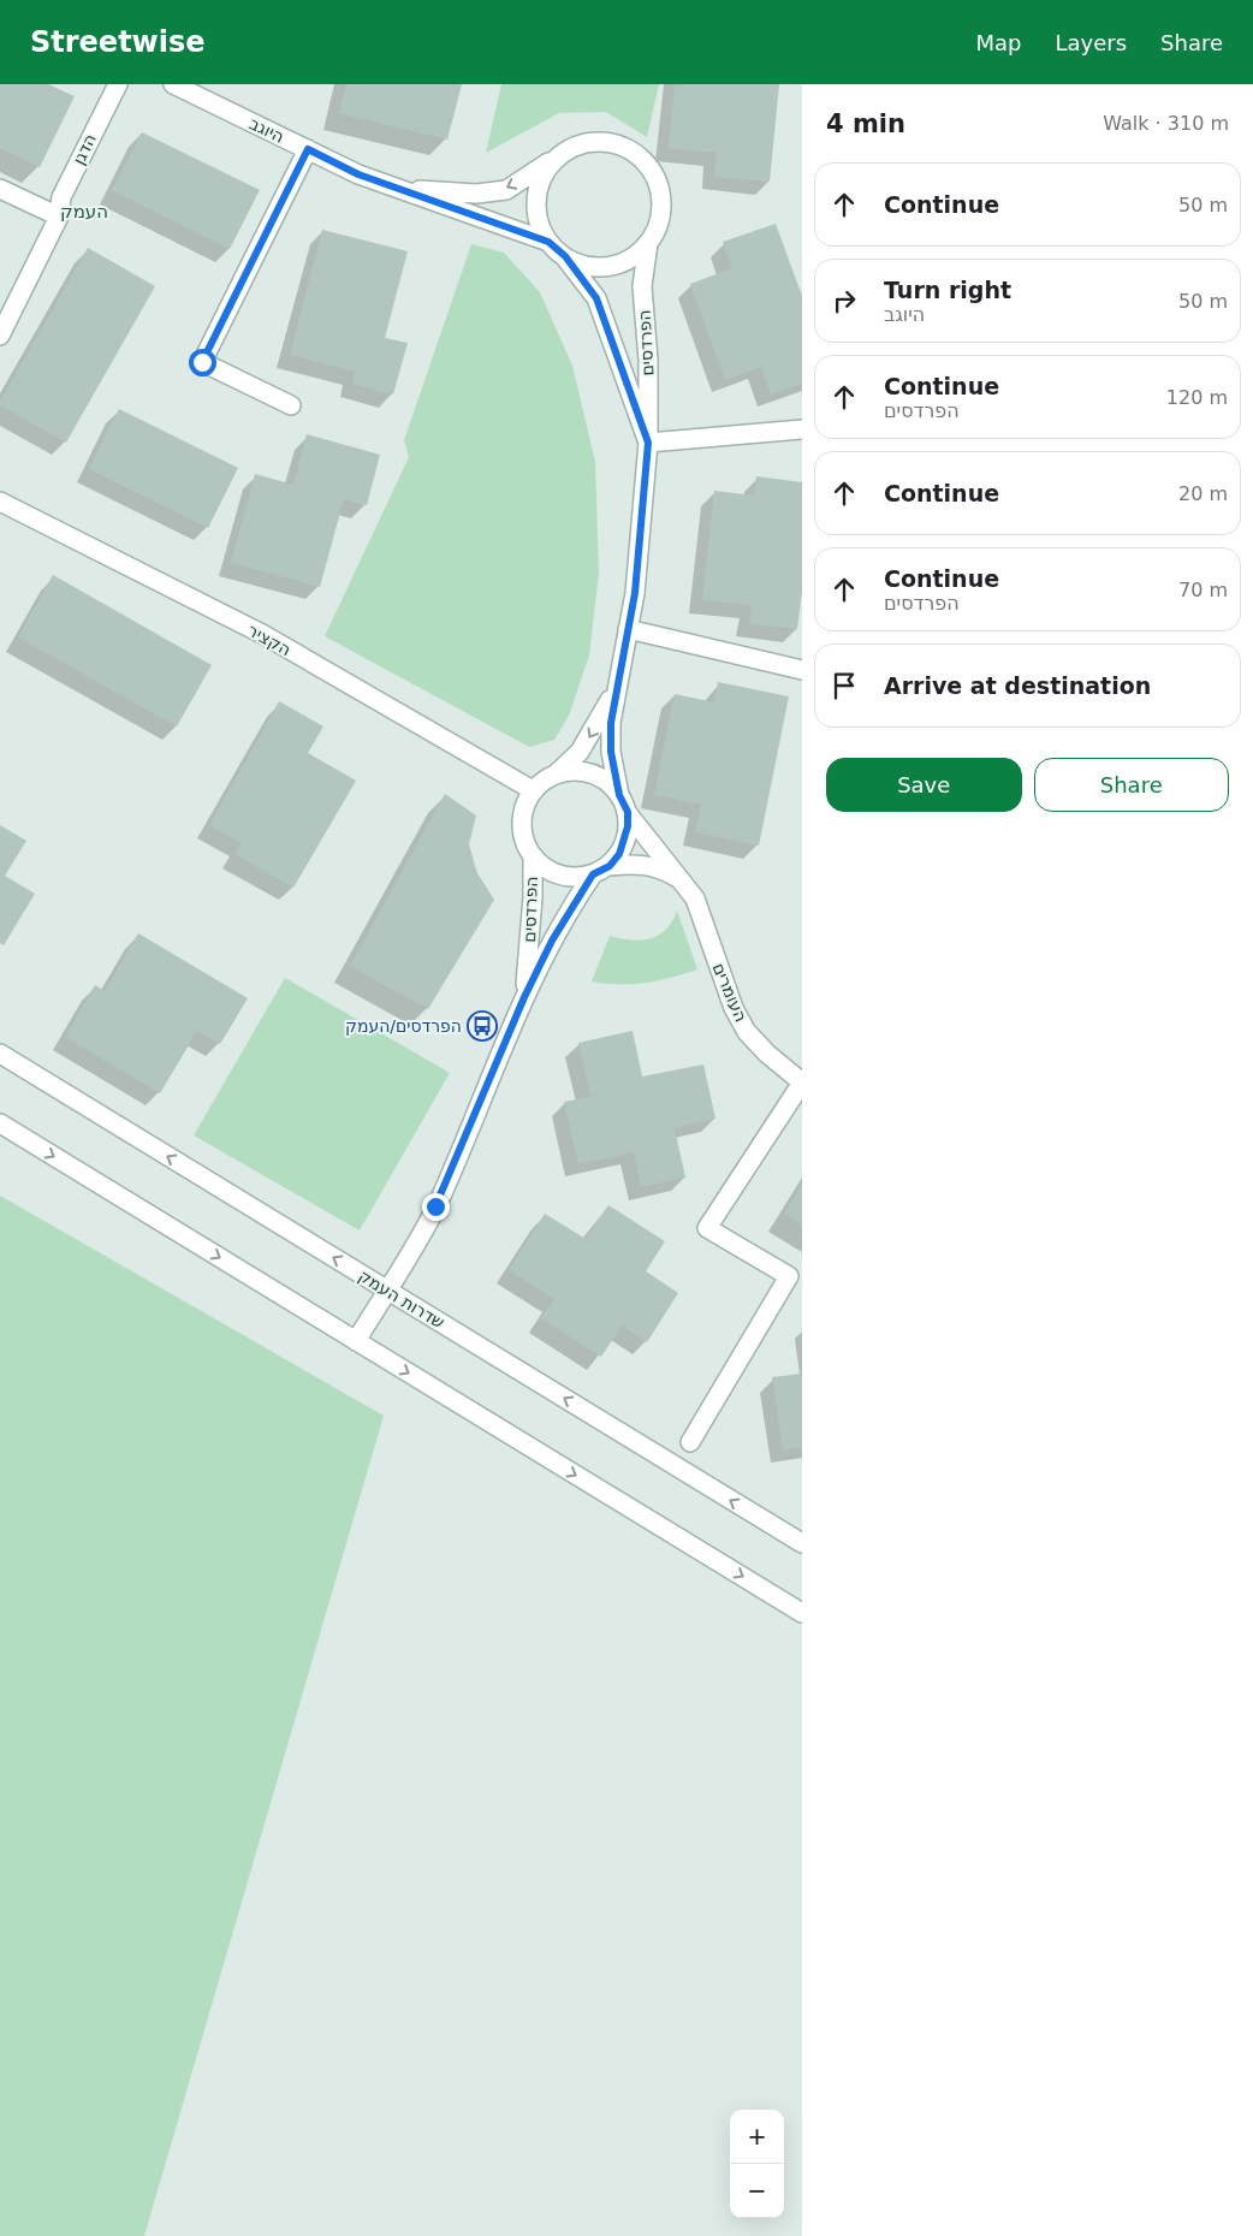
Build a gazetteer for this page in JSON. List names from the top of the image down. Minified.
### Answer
{"streets":{"street":["היוגב","הדגן","הפרדסים","הקציר","העומרים","שדרות העמק"]},"crossings":[["היוגב","הפרדסים"],["הפרדסים","הקציר"],["הפרדסים","העומרים"],["הפרדסים","שדרות העמק"],["הקציר","העומרים"]],"districts":["העמק"],"places":{"bus stop":["הפרדסים/העמק"]},"page":{"header":"Streetwise","nav":["Map","Layers","Share"],"heading":["4 min","Walk · 310 m"],"list":[["Continue","50 m"],["Turn right","היוגב","50 m"],["Continue","הפרדסים","120 m"],["Continue","20 m"],["Continue","הפרדסים","70 m"],"Arrive at destination"],"buttons":["Save","Share"],"map_buttons":["+","−"]}}
